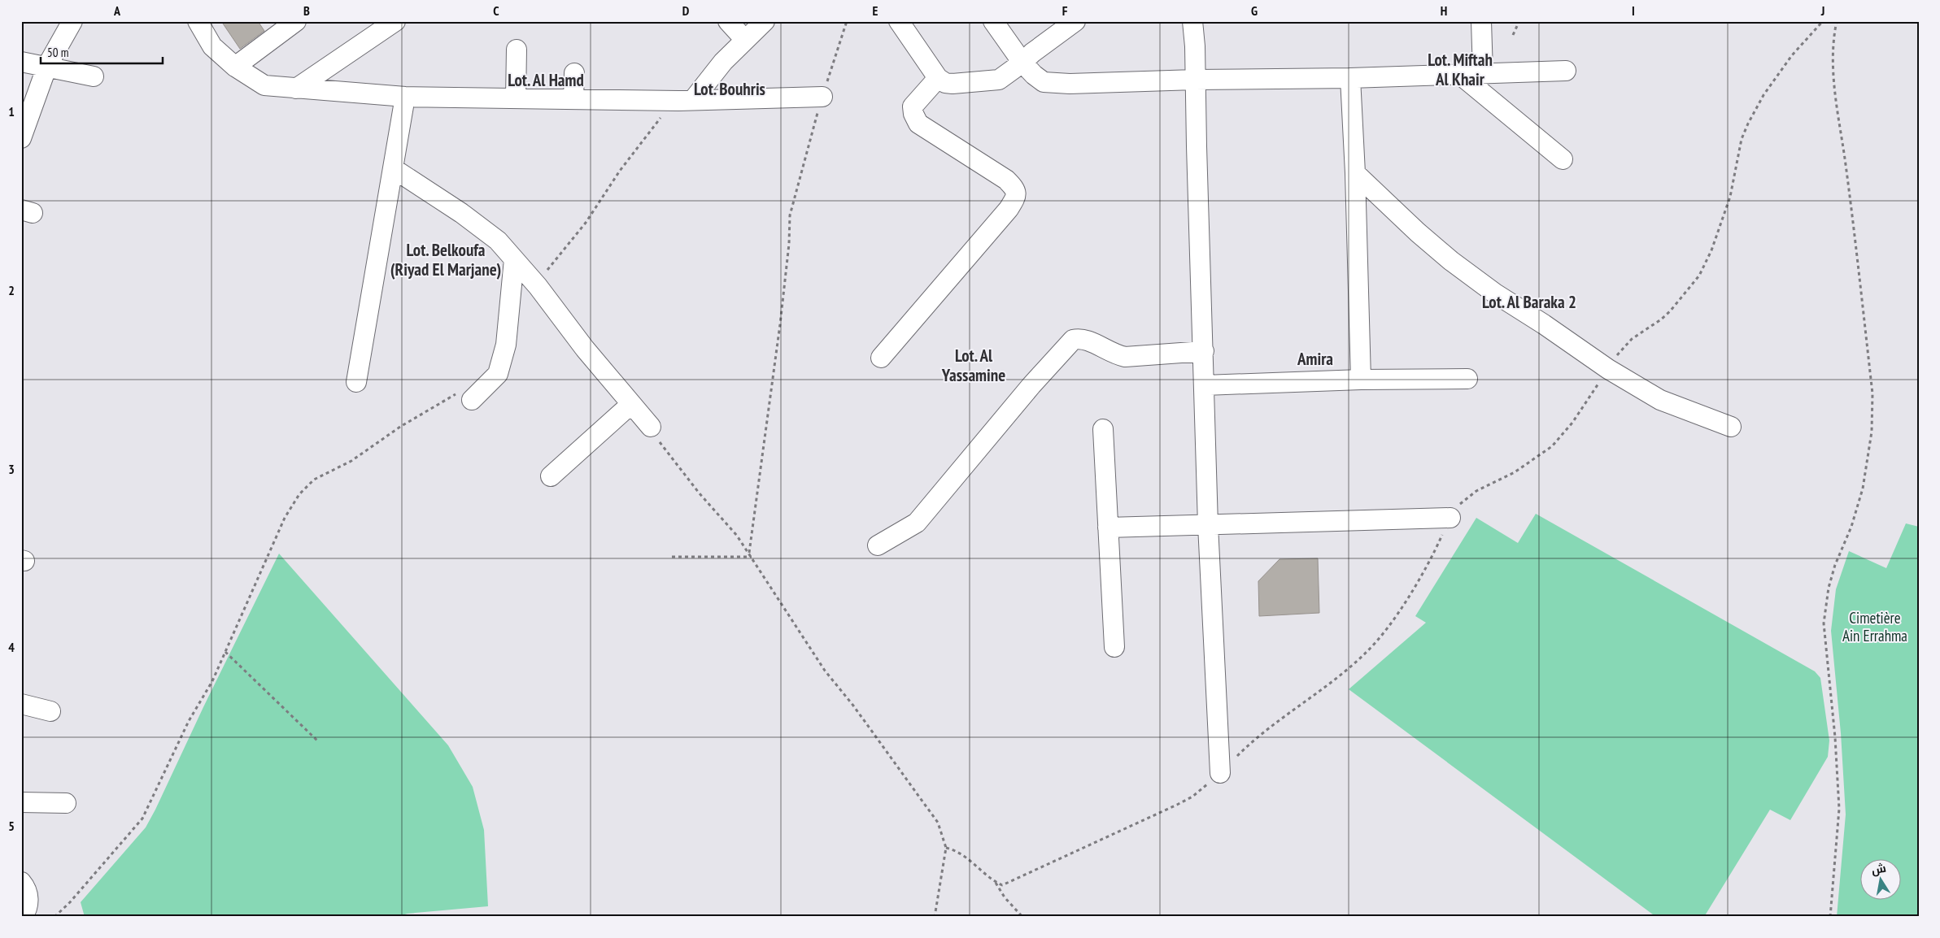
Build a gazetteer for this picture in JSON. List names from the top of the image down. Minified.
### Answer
{"districts":["Lot. Miftah Al Khair","Lot. Al Hamd","Lot. Bouhris","Lot. Belkoufa (Riyad El Marjane)","Lot. Al Baraka 2","Lot. Al Yassamine","Amira"],"parks":["Cimetière Ain Errahma"],"scale_bar":"50 m","north":"top","grid":{"columns":["A","B","C","D","E","F","G","H","I","J"],"rows":["1","2","3","4","5"]}}
